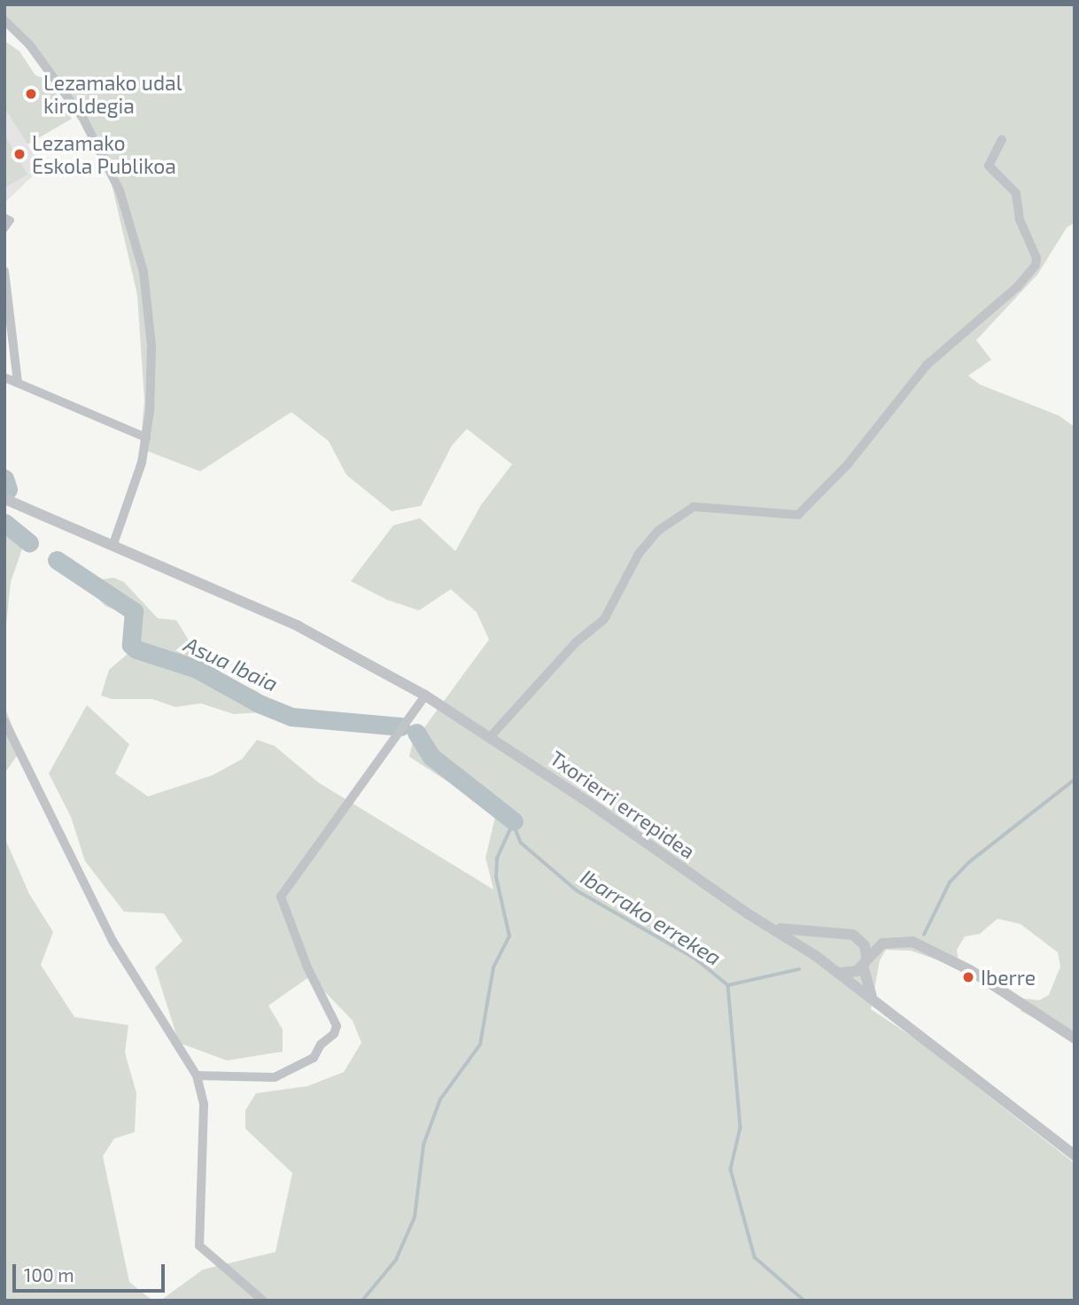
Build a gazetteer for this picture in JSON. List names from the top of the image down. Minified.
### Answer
{"streets":{"street":["Txorierri errepidea"]},"water":["Asua Ibaia","Ibarrako errekea"],"places":["Lezamako udal kiroldegia","Lezamako Eskola Publikoa","Iberre"],"scale_bar":"100 m"}
